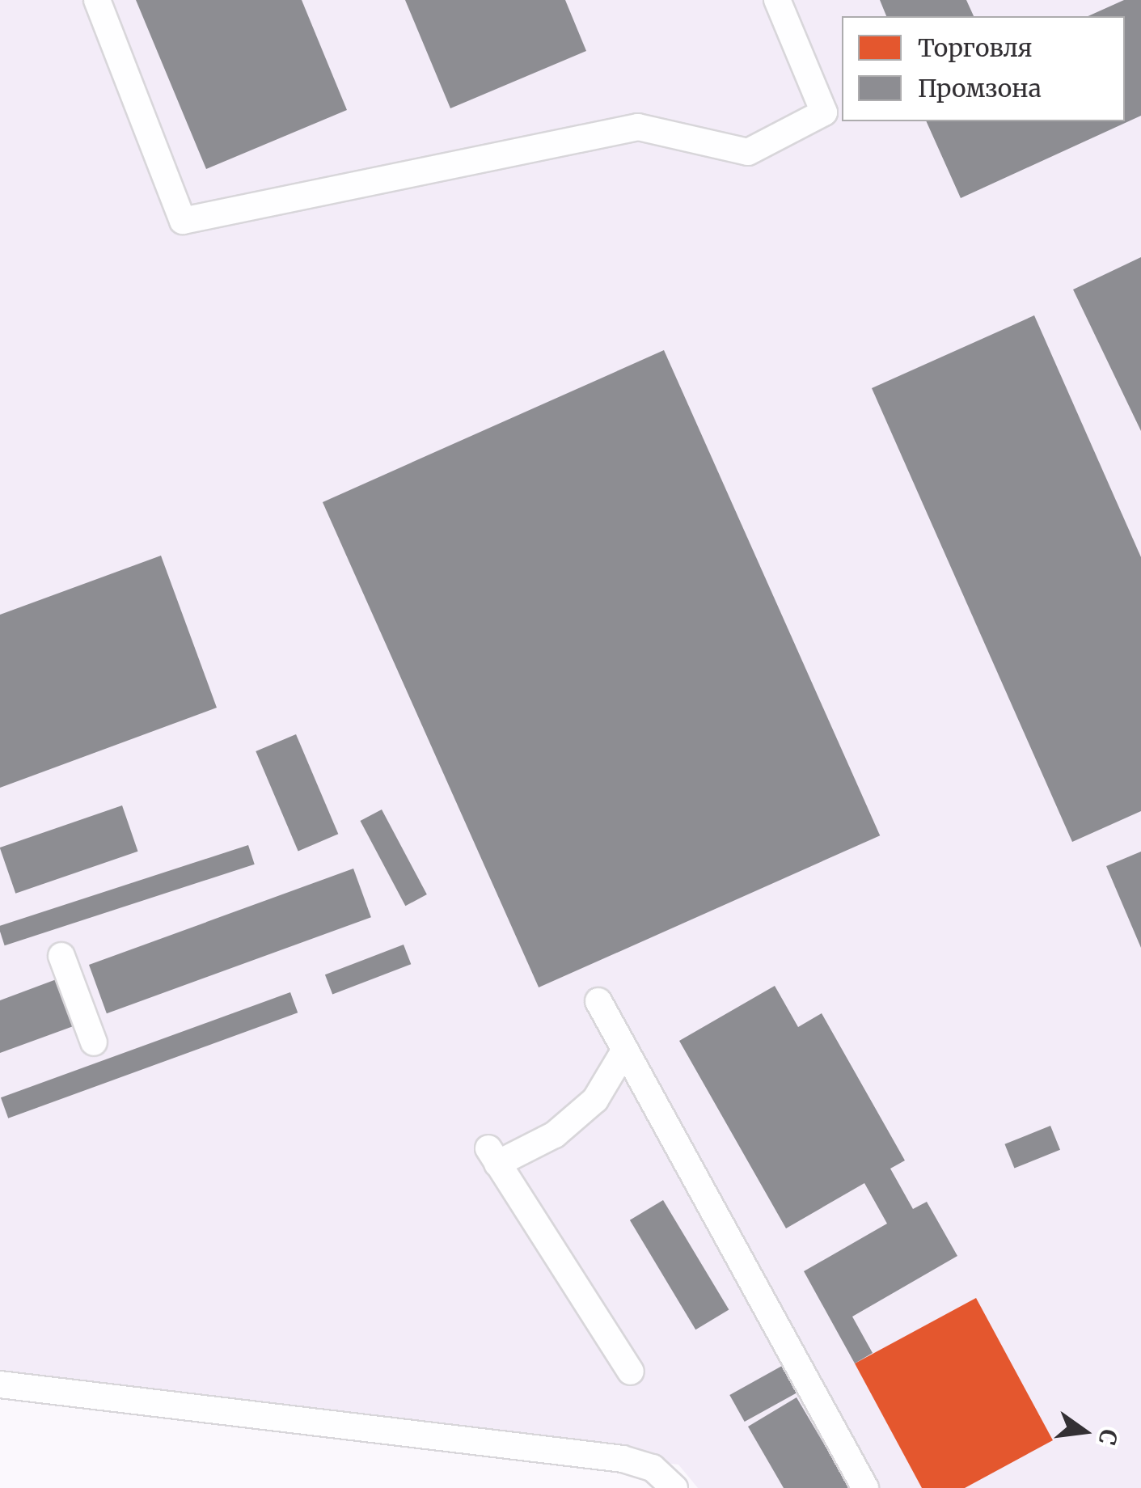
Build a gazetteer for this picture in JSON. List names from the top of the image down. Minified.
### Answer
{"legend":["Торговля","Промзона"],"north":"right"}
